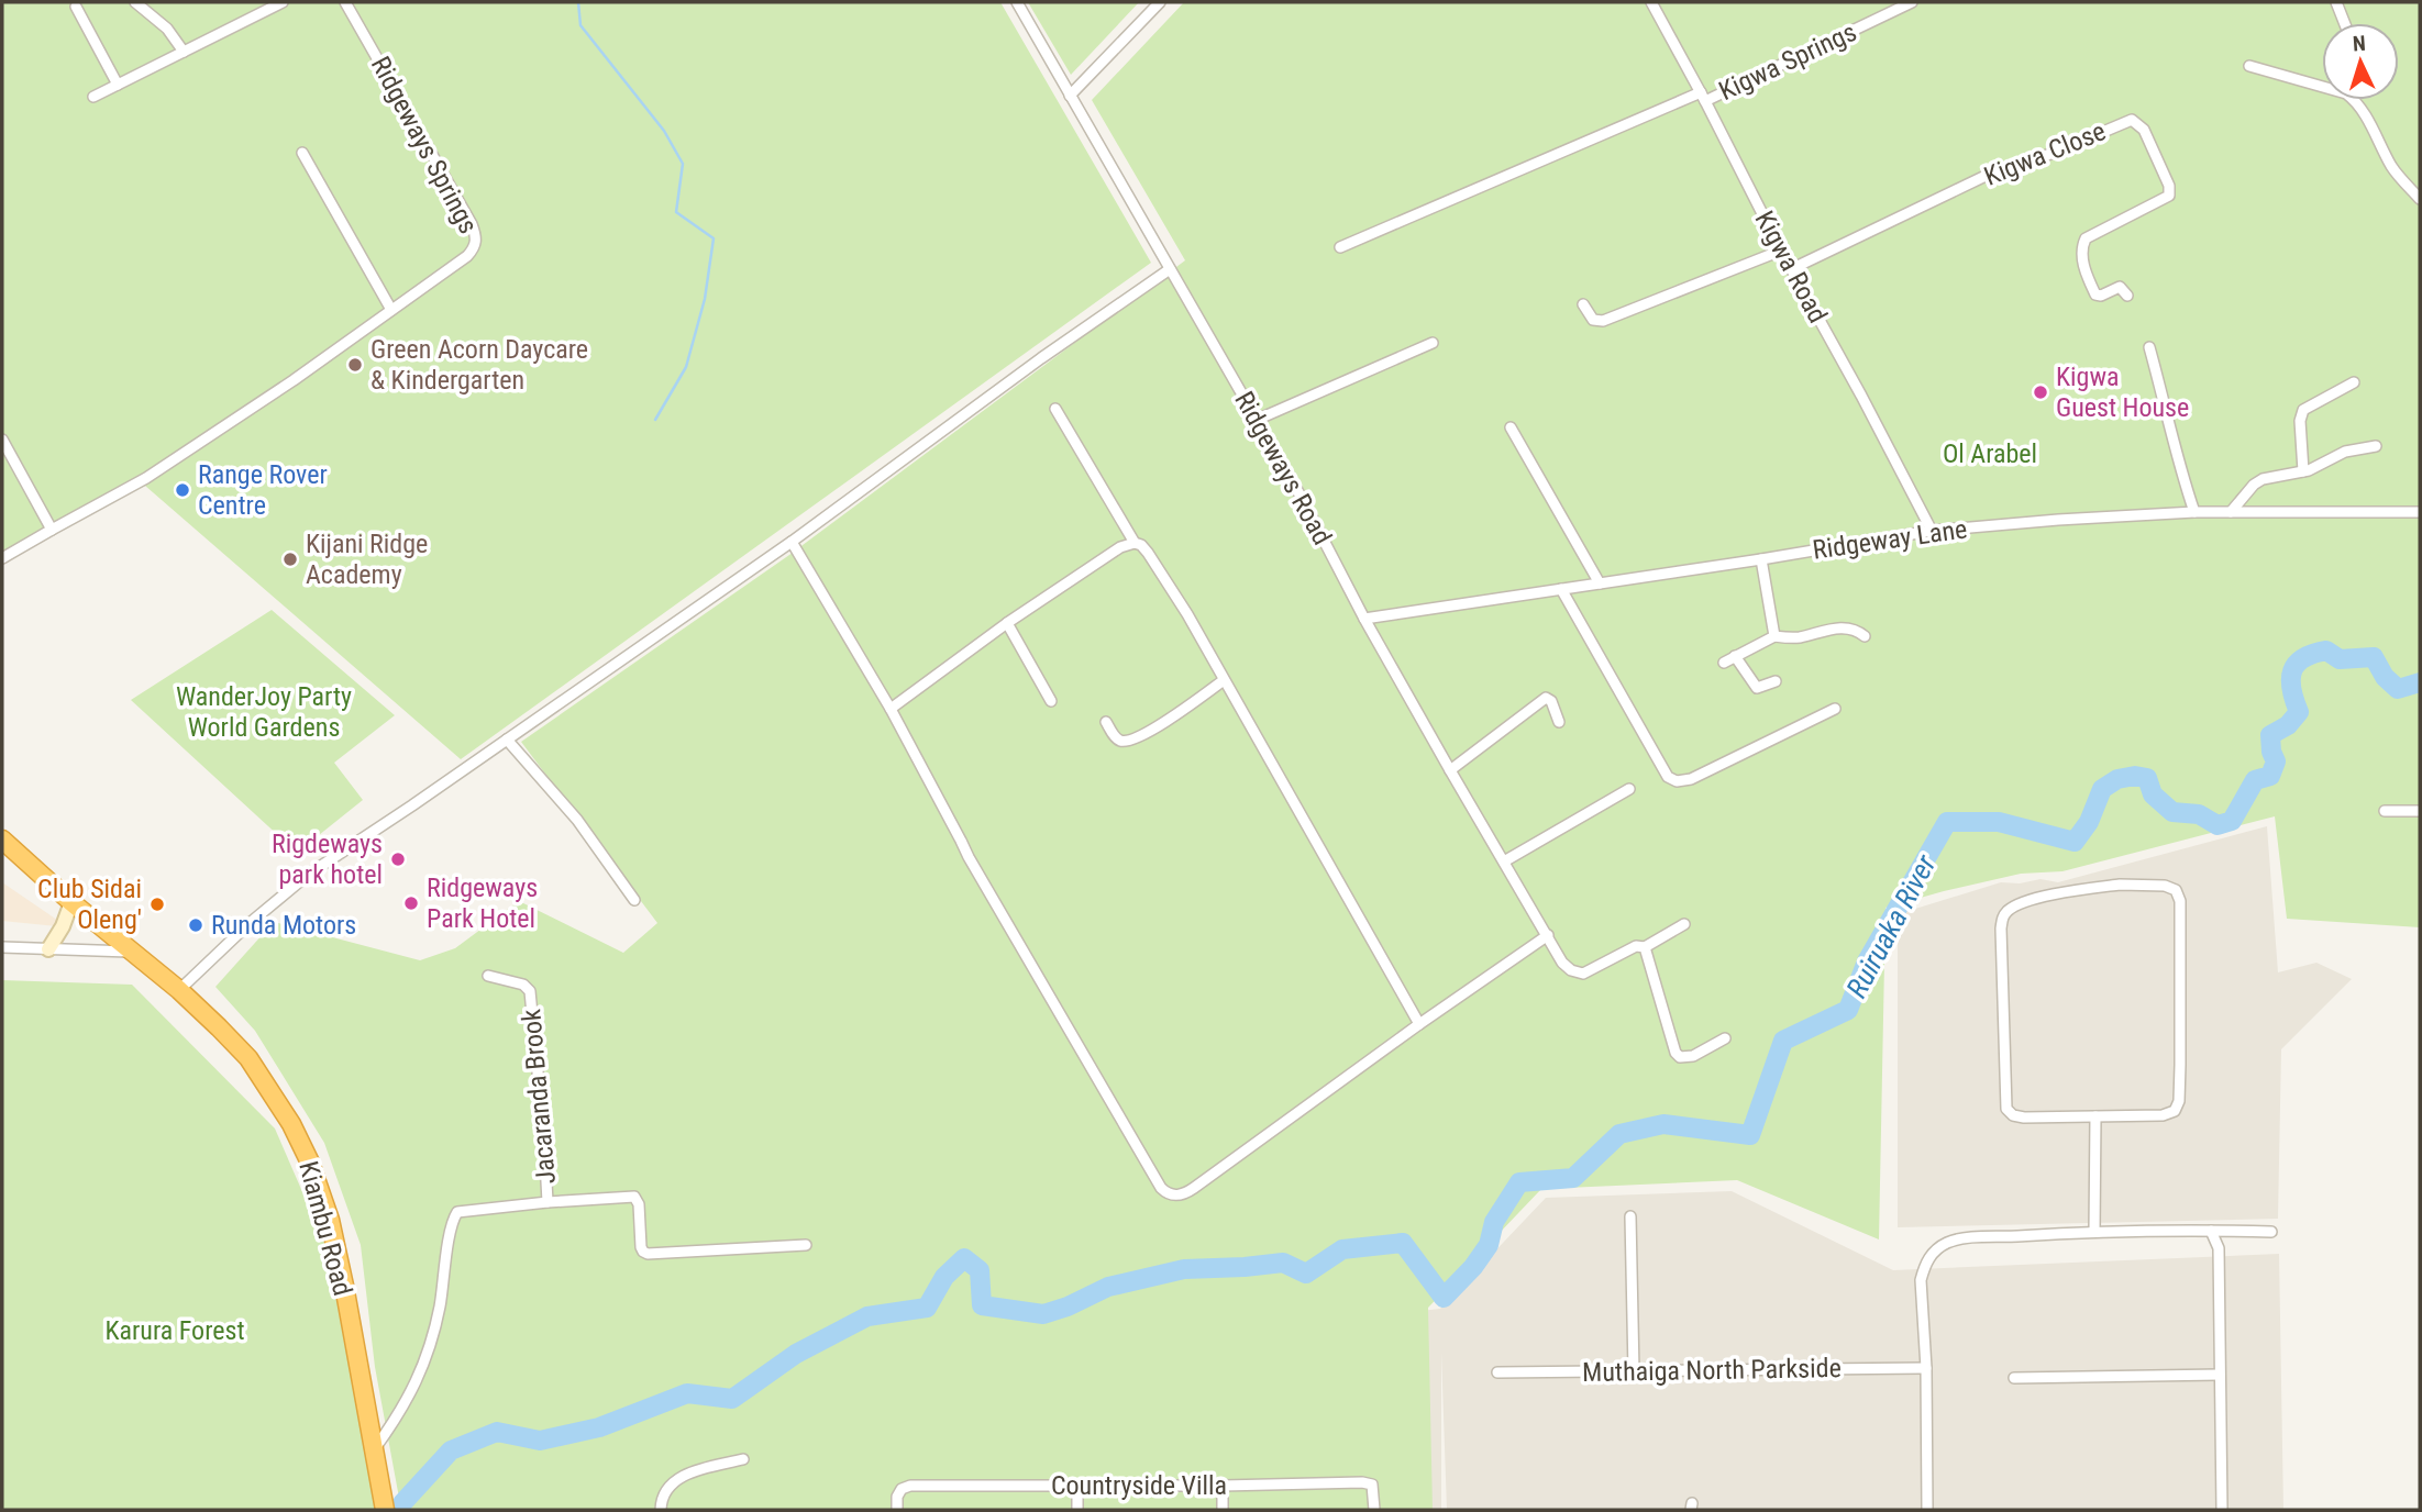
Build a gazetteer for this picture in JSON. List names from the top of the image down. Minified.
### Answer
{"streets":{"highway":["Kiambu Road"],"street":["Kigwa Springs","Ridgeways Springs","Kigwa Close","Kigwa Road","Ridgeways Road","Ridgeway Lane","Jacaranda Brook","Muthaiga North Parkside","Countryside Villa"]},"crossings":[["Kigwa Springs","Kigwa Road"],["Kigwa Close","Kigwa Road"],["Kigwa Road","Ridgeway Lane"],["Ridgeways Road","Ridgeway Lane"],["Jacaranda Brook","Kiambu Road"]],"water":["Ruiruaka River"],"parks":["Ol Arabel","WanderJoy Party World Gardens","Karura Forest"],"places":["Green Acorn Daycare & Kindergarten","Kigwa Guest House","Range Rover Centre","Kijani Ridge Academy","Rigdeways park hotel","Ridgeways Park Hotel","Club Sidai Oleng'","Runda Motors"],"north":"top"}
